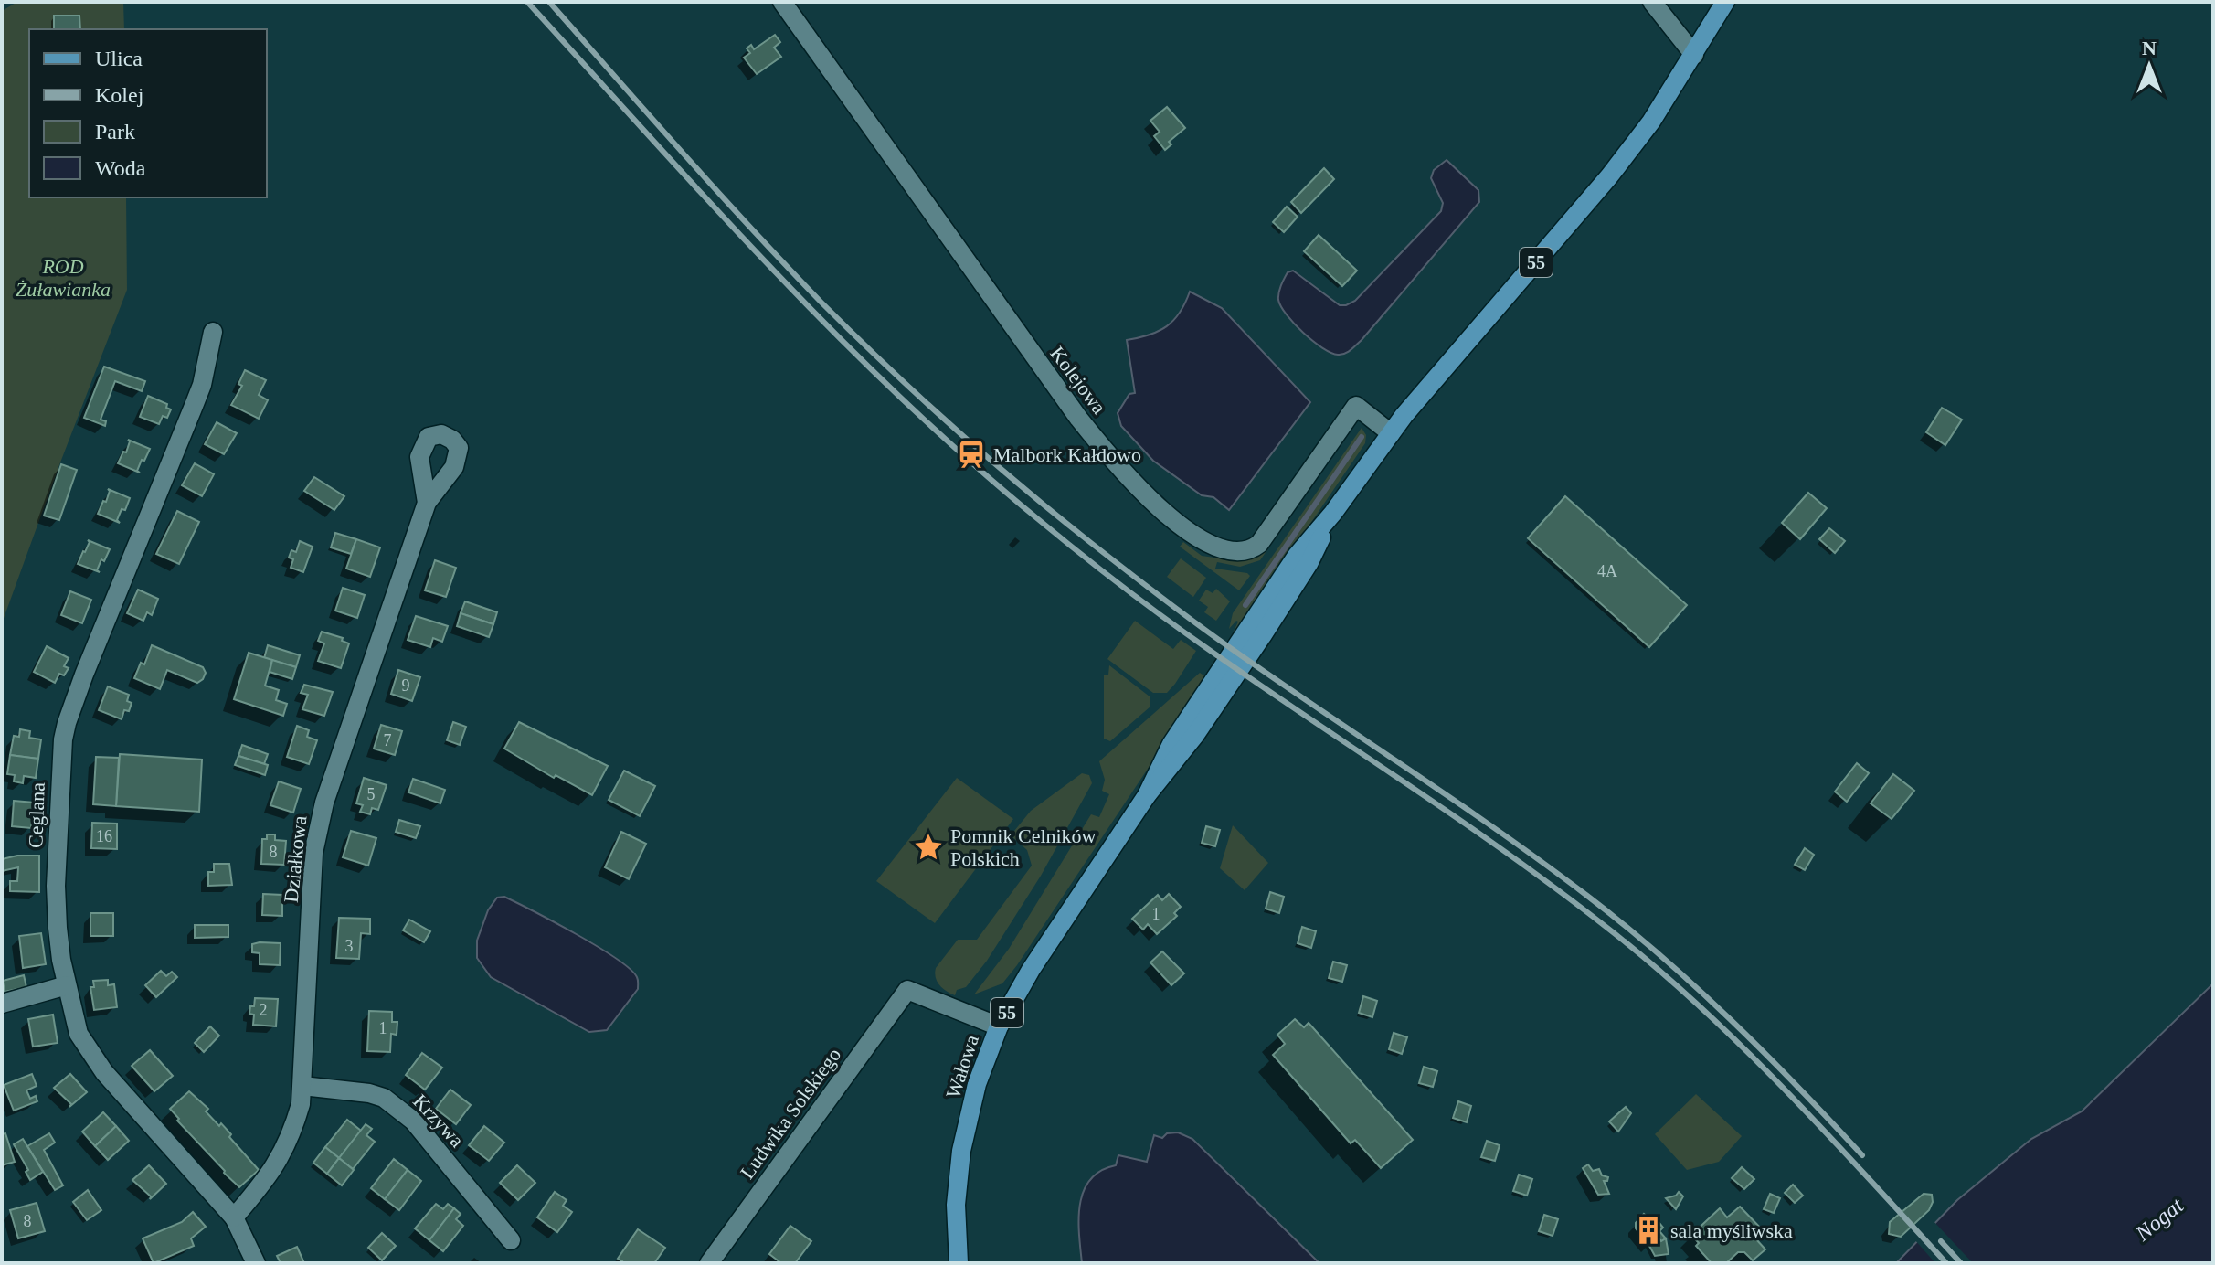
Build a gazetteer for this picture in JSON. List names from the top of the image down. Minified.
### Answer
{"streets":{"main road":["55","Wałowa"],"street":["Kolejowa","Ceglana","Działkowa","Ludwika Solskiego","Krzywa"]},"crossings":[["55","Kolejowa"],["55","Wałowa"],["Kolejowa","Wałowa"],["Ceglana","Działkowa"],["Działkowa","Krzywa"],["Wałowa","Ludwika Solskiego"]],"water":["Nogat"],"parks":["ROD Żuławianka"],"places":{"station":["Malbork Kałdowo"],"place":["Pomnik Celników Polskich"],"building":["sala myśliwska"]},"house_numbers":["4A","9","7","5","16","8","1","3","2","1","8"],"legend":["Ulica","Kolej","Park","Woda"],"north":"top"}
